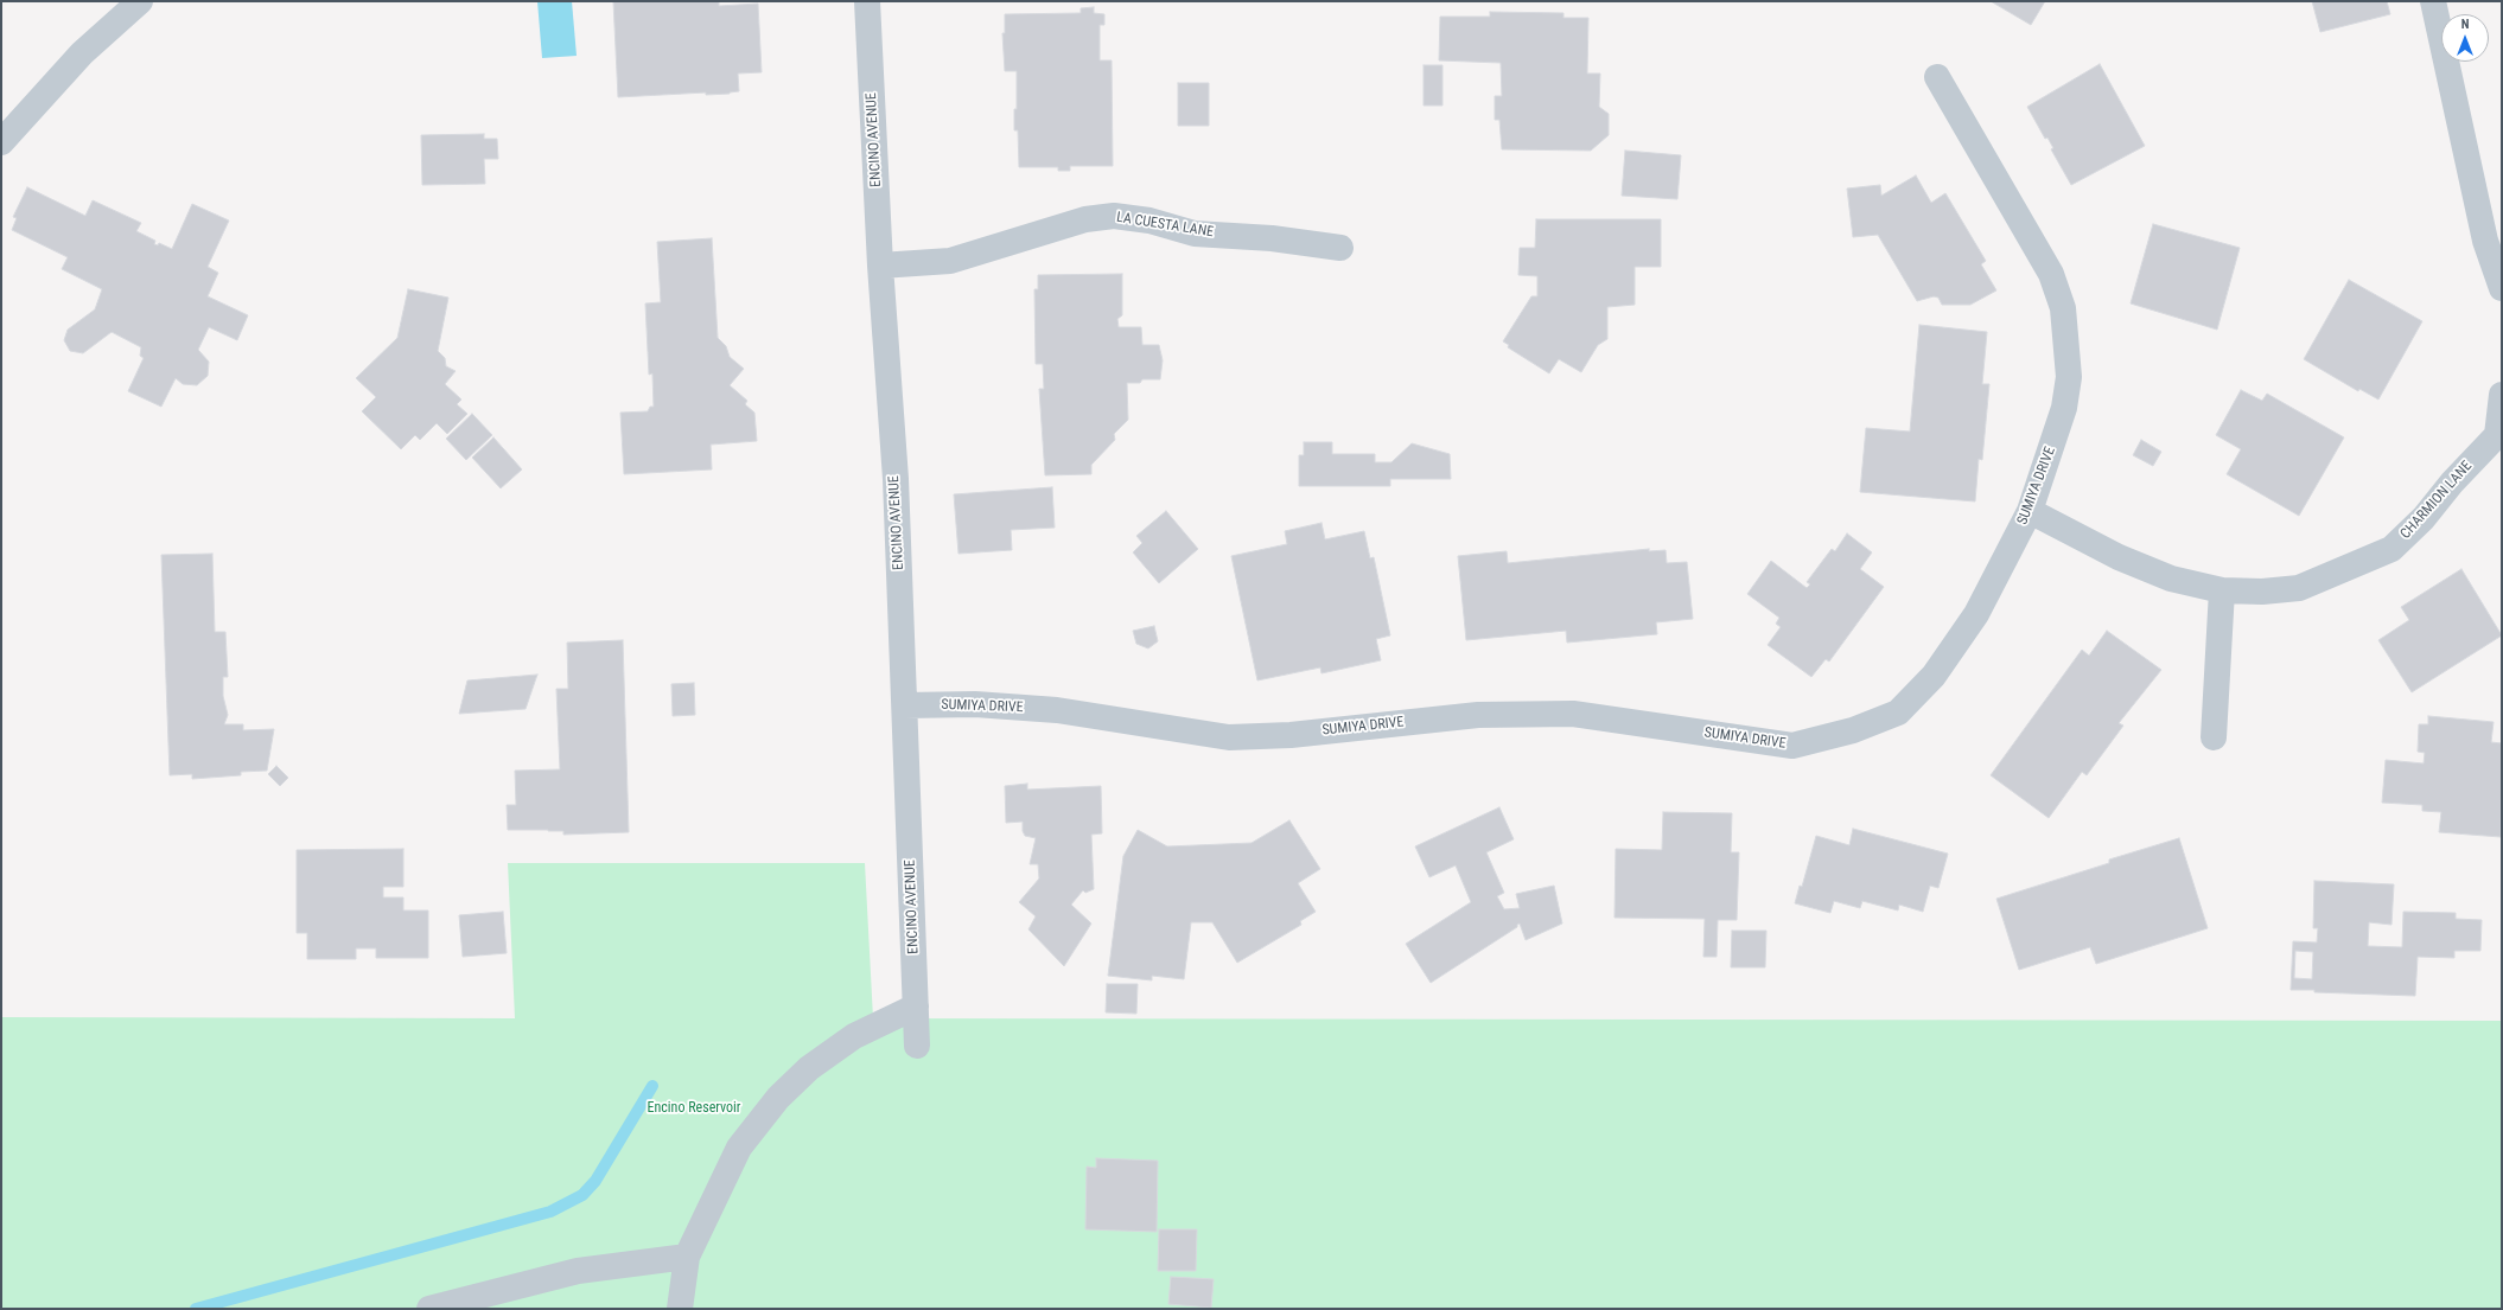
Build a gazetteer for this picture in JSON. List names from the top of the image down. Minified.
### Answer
{"streets":{"street":["ENCINO AVENUE","LA CUESTA LANE","SUMIYA DRIVE","CHARMION LANE"]},"crossings":[["ENCINO AVENUE","LA CUESTA LANE"],["ENCINO AVENUE","SUMIYA DRIVE"],["SUMIYA DRIVE","CHARMION LANE"]],"parks":["Encino Reservoir"],"north":"top"}
